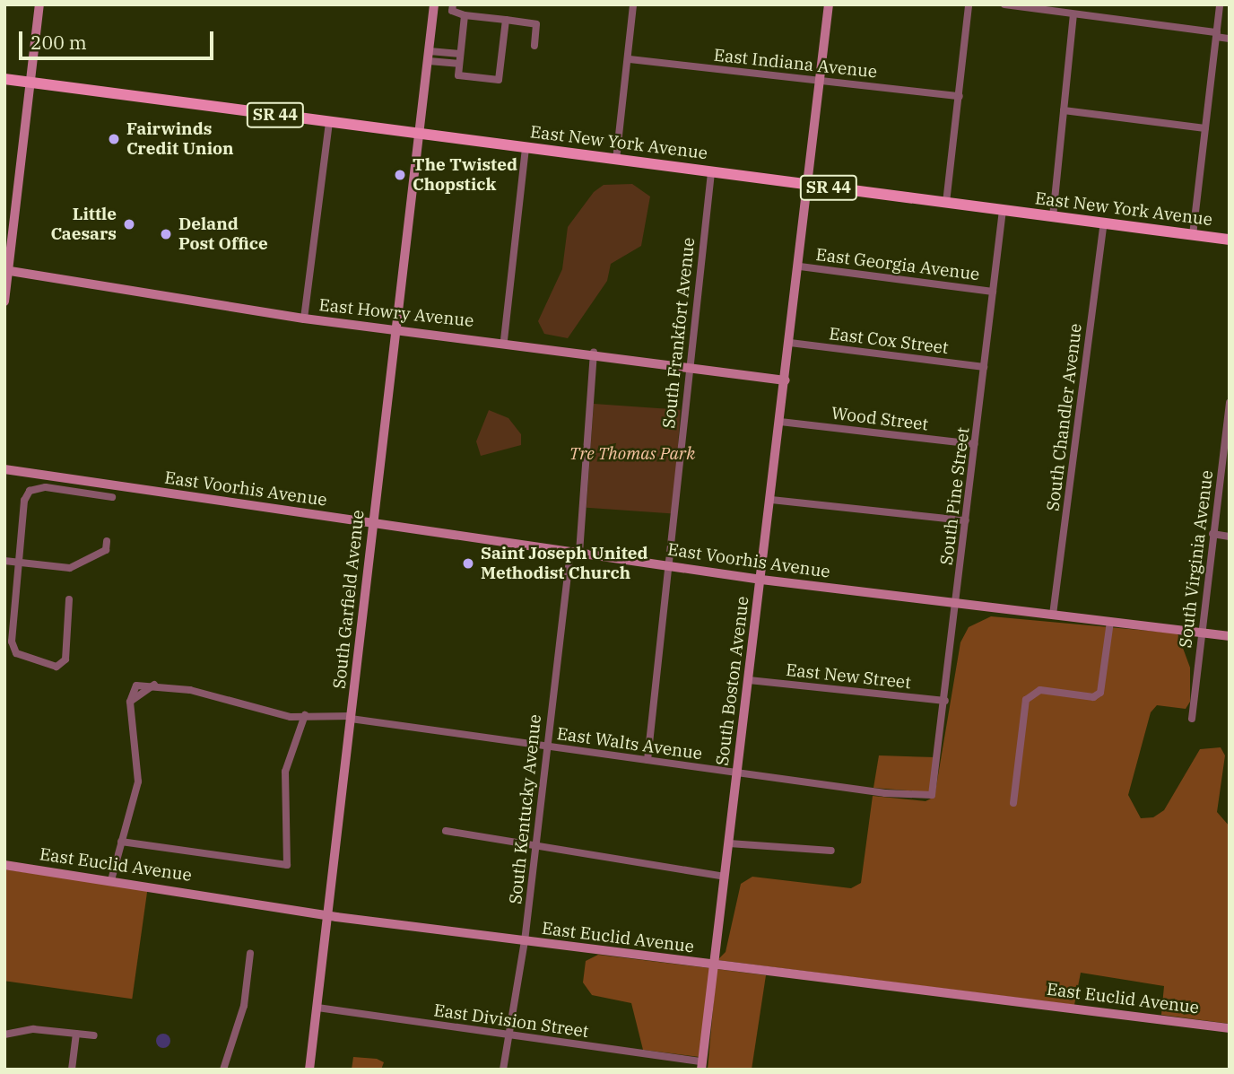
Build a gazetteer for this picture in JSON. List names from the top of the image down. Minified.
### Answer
{"streets":{"main road":["SR 44","East New York Avenue"],"street":["East Indiana Avenue","East Georgia Avenue","East Howry Avenue","South Frankfort Avenue","East Cox Street","South Chandler Avenue","Wood Street","East Voorhis Avenue","South Pine Street","South Virginia Avenue","South Garfield Avenue","East New Street","South Boston Avenue","East Walts Avenue","South Kentucky Avenue","East Euclid Avenue","East Division Street"]},"crossings":[["East Indiana Avenue","South Boston Avenue"],["East New York Avenue","South Frankfort Avenue"],["East New York Avenue","South Chandler Avenue"],["East New York Avenue","South Pine Street"],["East New York Avenue","South Garfield Avenue"],["East New York Avenue","South Boston Avenue"],["East Georgia Avenue","South Pine Street"],["East Georgia Avenue","South Boston Avenue"],["East Howry Avenue","South Frankfort Avenue"],["East Howry Avenue","South Garfield Avenue"],["East Howry Avenue","South Boston Avenue"],["East Howry Avenue","South Kentucky Avenue"],["South Frankfort Avenue","East Voorhis Avenue"],["South Frankfort Avenue","East Walts Avenue"],["East Cox Street","South Pine Street"],["East Cox Street","South Boston Avenue"],["South Chandler Avenue","East Voorhis Avenue"],["Wood Street","South Pine Street"],["Wood Street","South Boston Avenue"],["East Voorhis Avenue","South Pine Street"],["East Voorhis Avenue","South Virginia Avenue"],["East Voorhis Avenue","South Garfield Avenue"],["East Voorhis Avenue","South Boston Avenue"],["East Voorhis Avenue","South Kentucky Avenue"],["South Pine Street","East New Street"],["South Pine Street","East Walts Avenue"],["South Garfield Avenue","East Walts Avenue"],["South Garfield Avenue","East Euclid Avenue"],["South Garfield Avenue","East Division Street"],["East New Street","South Boston Avenue"],["South Boston Avenue","East Walts Avenue"],["South Boston Avenue","East Euclid Avenue"],["South Boston Avenue","East Division Street"],["East Walts Avenue","South Kentucky Avenue"],["South Kentucky Avenue","East Euclid Avenue"],["South Kentucky Avenue","East Division Street"]],"parks":["Tre Thomas Park"],"places":["Fairwinds Credit Union","The Twisted Chopstick","Little Caesars","Deland Post Office","Saint Joseph United Methodist Church"],"scale_bar":"200 m"}
